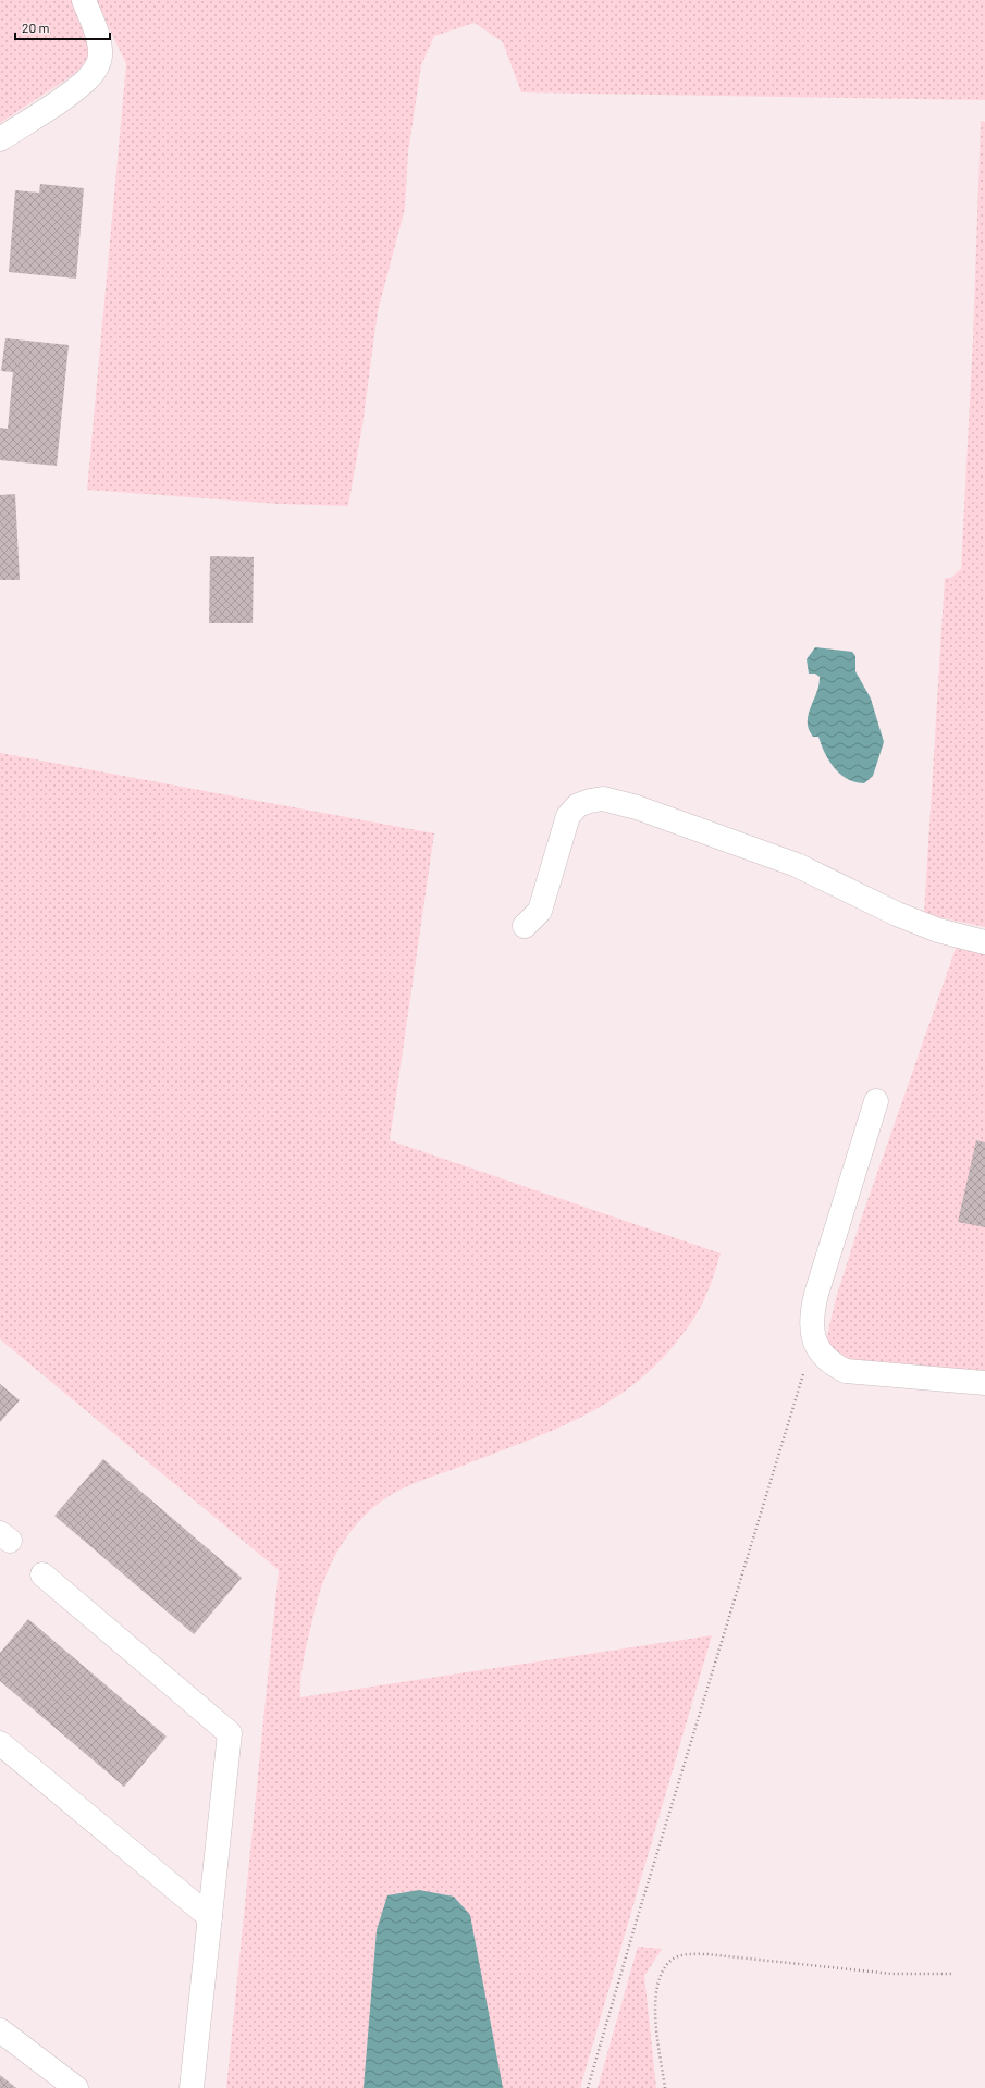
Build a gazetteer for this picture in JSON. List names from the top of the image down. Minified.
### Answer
{"scale_bar":"20 m"}
